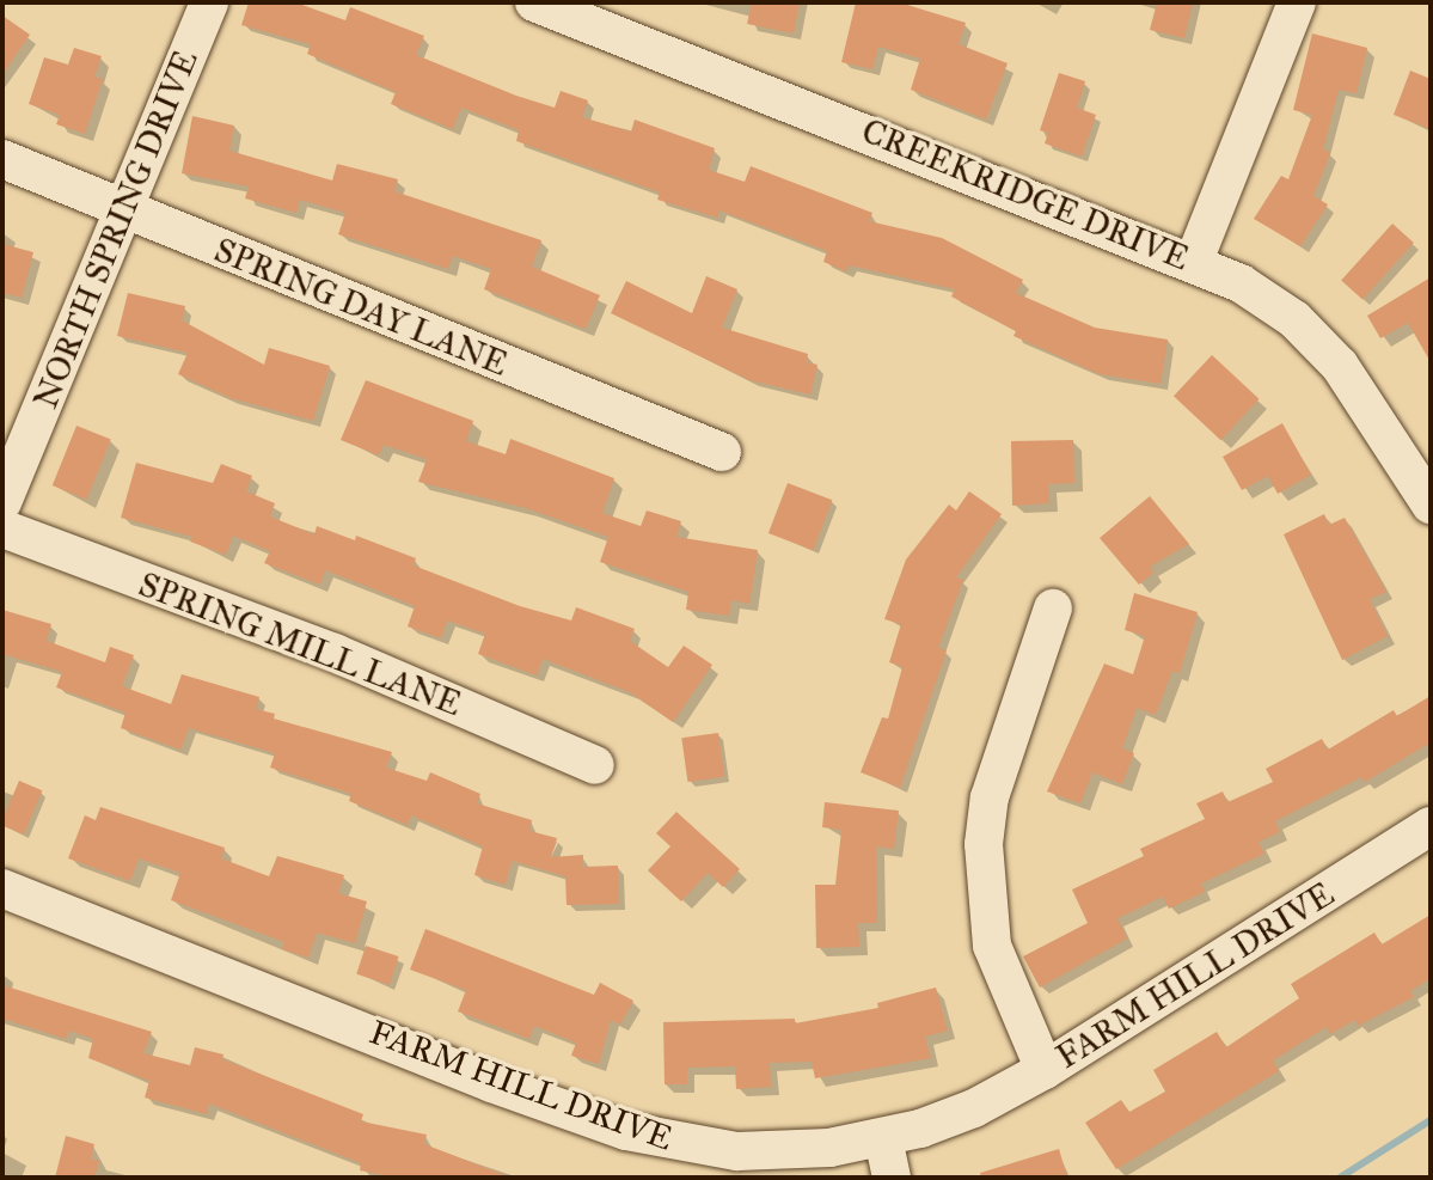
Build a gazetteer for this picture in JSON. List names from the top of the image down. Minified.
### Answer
{"streets":{"street":["CREEKRIDGE DRIVE","NORTH SPRING DRIVE","SPRING DAY LANE","SPRING MILL LANE","FARM HILL DRIVE"]},"crossings":[["NORTH SPRING DRIVE","SPRING DAY LANE"]]}
